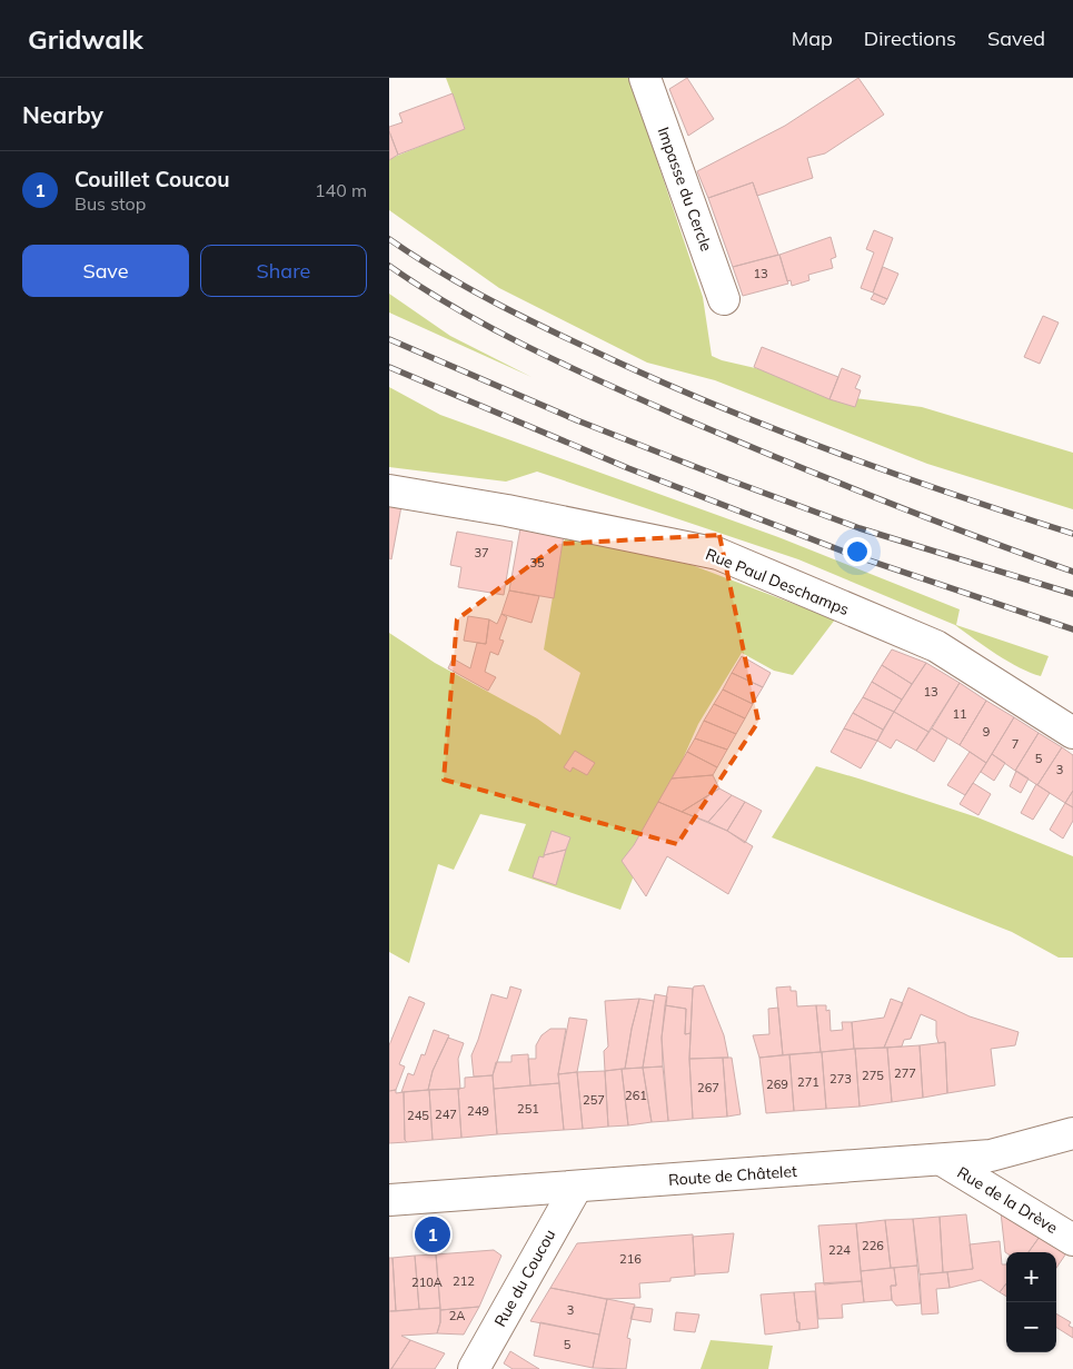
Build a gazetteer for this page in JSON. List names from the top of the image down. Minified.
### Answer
{"streets":{"street":["Impasse du Cercle","Rue Paul Deschamps","Route de Châtelet","Rue de la Drève","Rue du Coucou"]},"crossings":[["Route de Châtelet","Rue de la Drève"],["Route de Châtelet","Rue du Coucou"]],"house_numbers":["13","37","35","13","11","9","7","5","3","277","275","273","271","269","267","261","257","251","249","247","245","226","224","216","212","210A","3","2A","5"],"page":{"header":"Gridwalk","nav":["Map","Directions","Saved"],"heading":"Nearby","list":[{"mark":"1","name":"Couillet Coucou","note":"Bus stop","value":"140 m"}],"buttons":["Save","Share"],"pins":"1","map_buttons":["+","−"]}}
